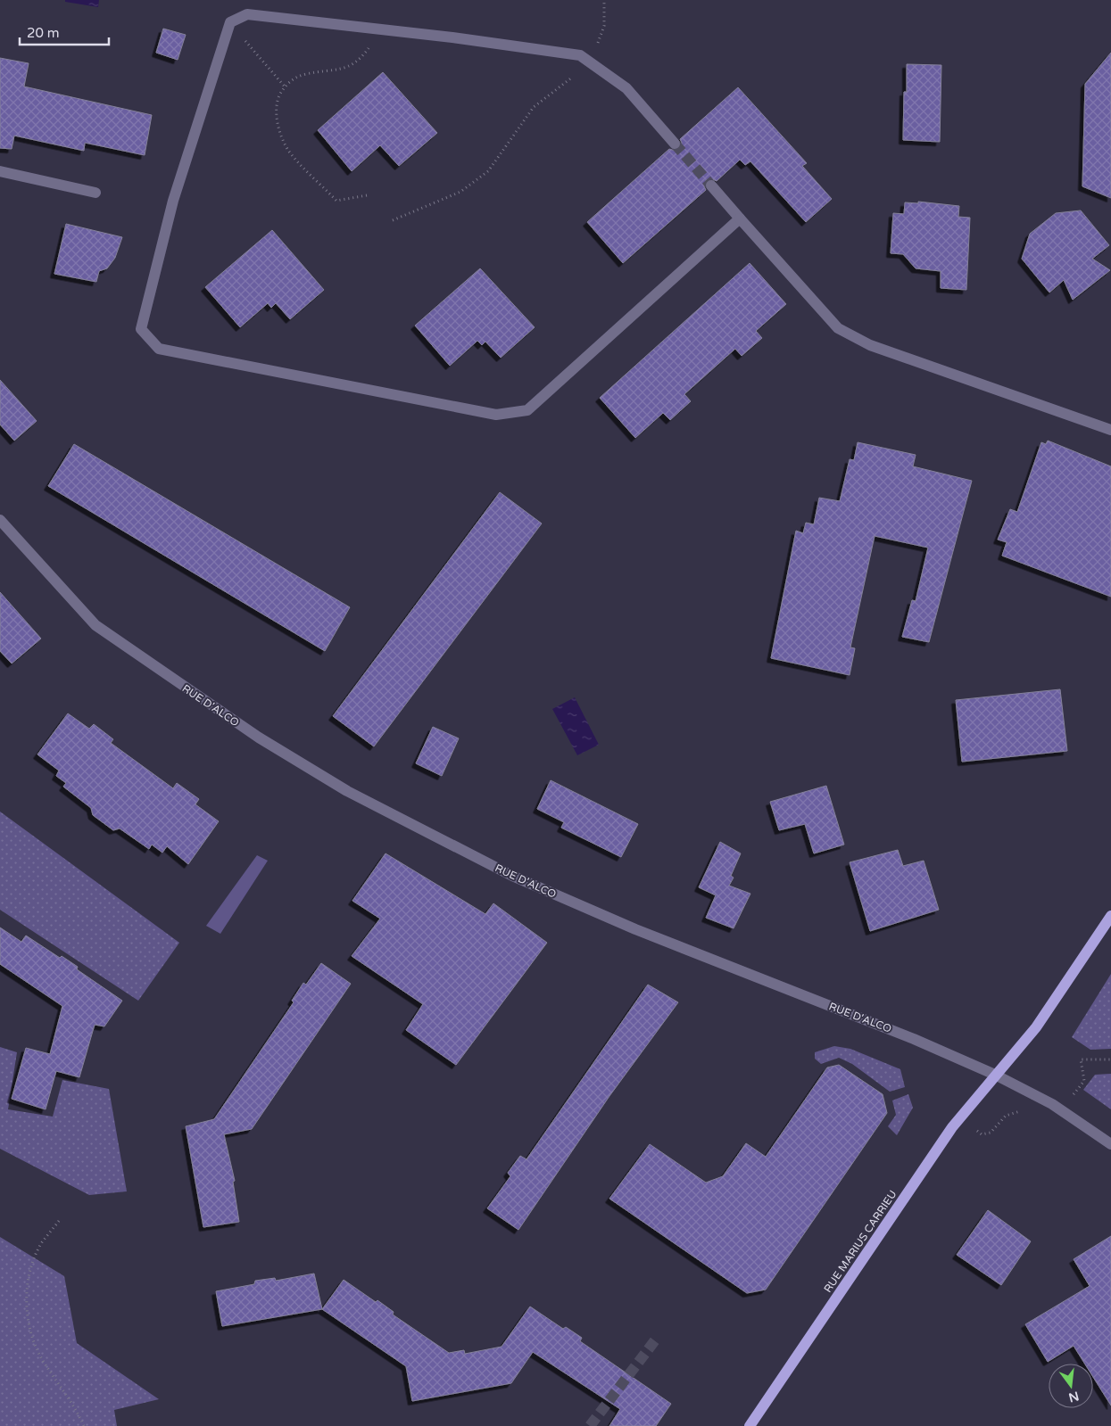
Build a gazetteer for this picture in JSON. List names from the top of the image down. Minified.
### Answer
{"streets":{"main road":["RUE MARIUS CARRIEU"],"street":["RUE D'ALCO"]},"crossings":[["RUE D'ALCO","RUE MARIUS CARRIEU"]],"scale_bar":"20 m","north":"bottom"}
